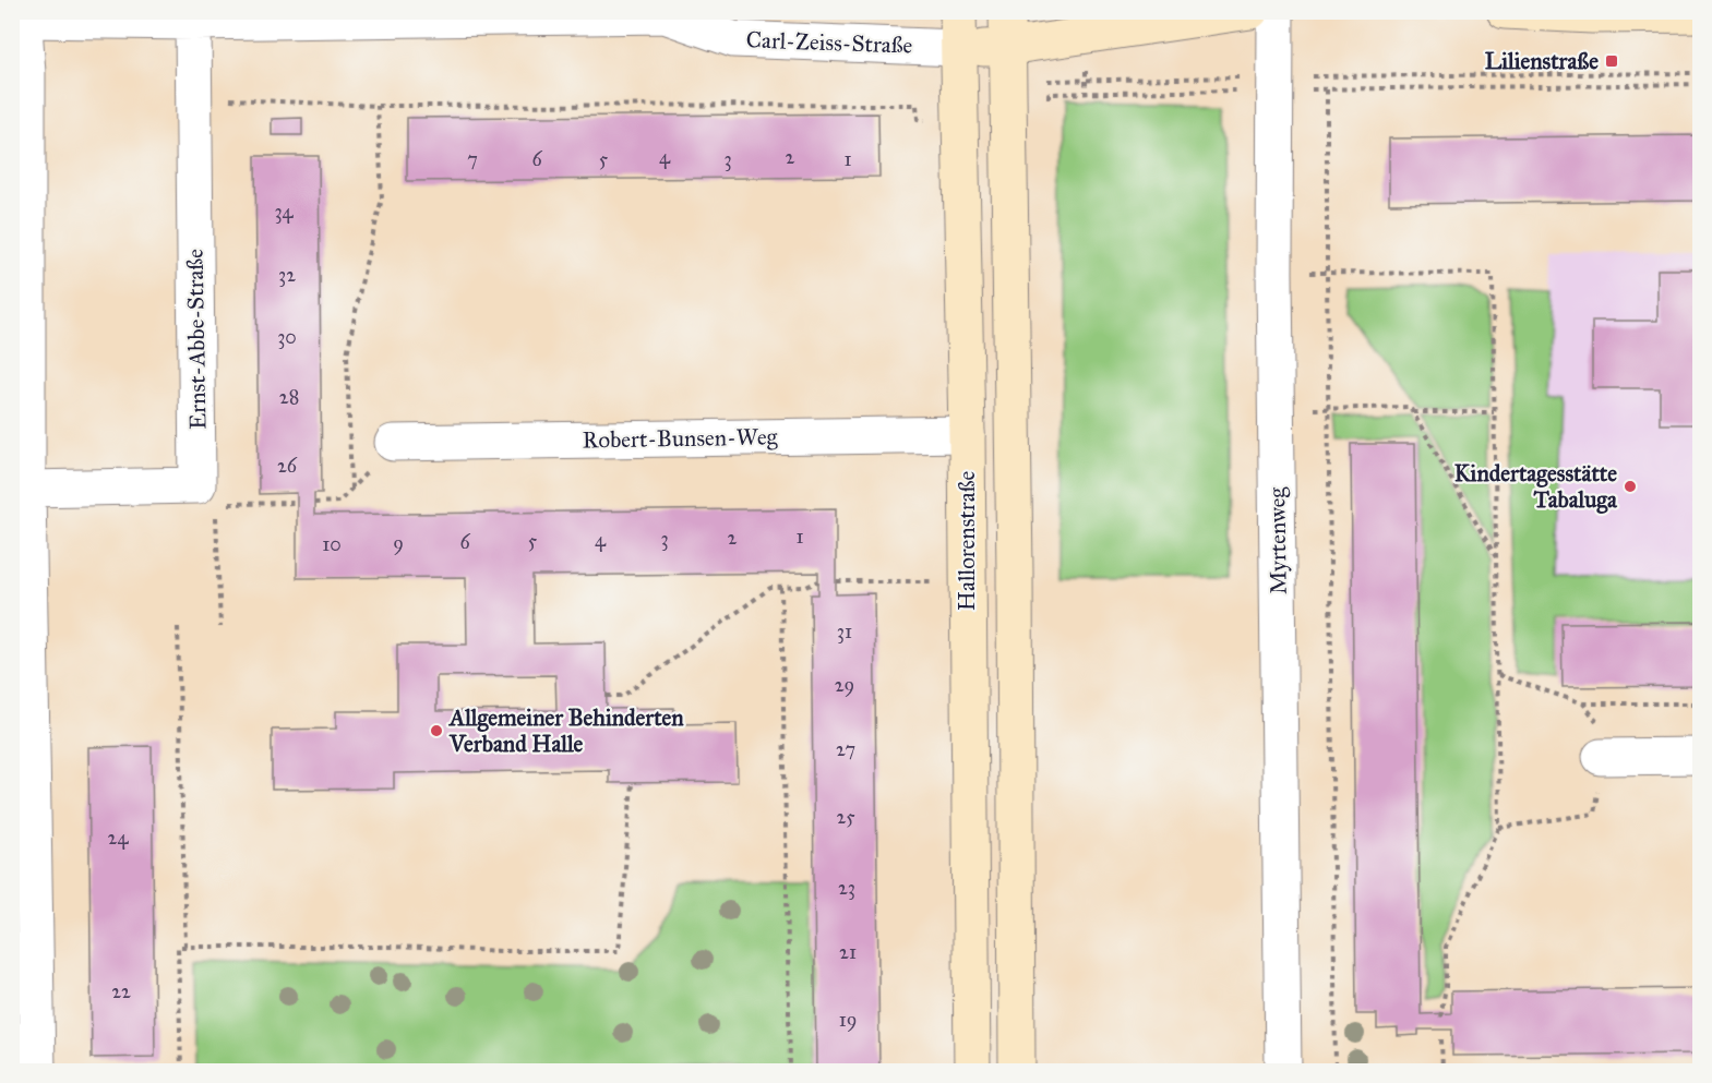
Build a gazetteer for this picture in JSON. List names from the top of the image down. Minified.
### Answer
{"streets":{"street":["Carl-Zeiss-Straße","Ernst-Abbe-Straße","Robert-Bunsen-Weg","Hallorenstraße","Myrtenweg"]},"crossings":[["Carl-Zeiss-Straße","Ernst-Abbe-Straße"],["Carl-Zeiss-Straße","Hallorenstraße"],["Robert-Bunsen-Weg","Hallorenstraße"]],"places":{"transit":["Lilienstraße"],"other":["Kindertagesstätte Tabaluga","Allgemeiner Behinderten Verband Halle"]},"house_numbers":["4","2","7","6","5","3","1","34","32","30","28","26","1","2","3","4","5","6","9","10","31","29","27","25","24","23","21","22","19"]}
